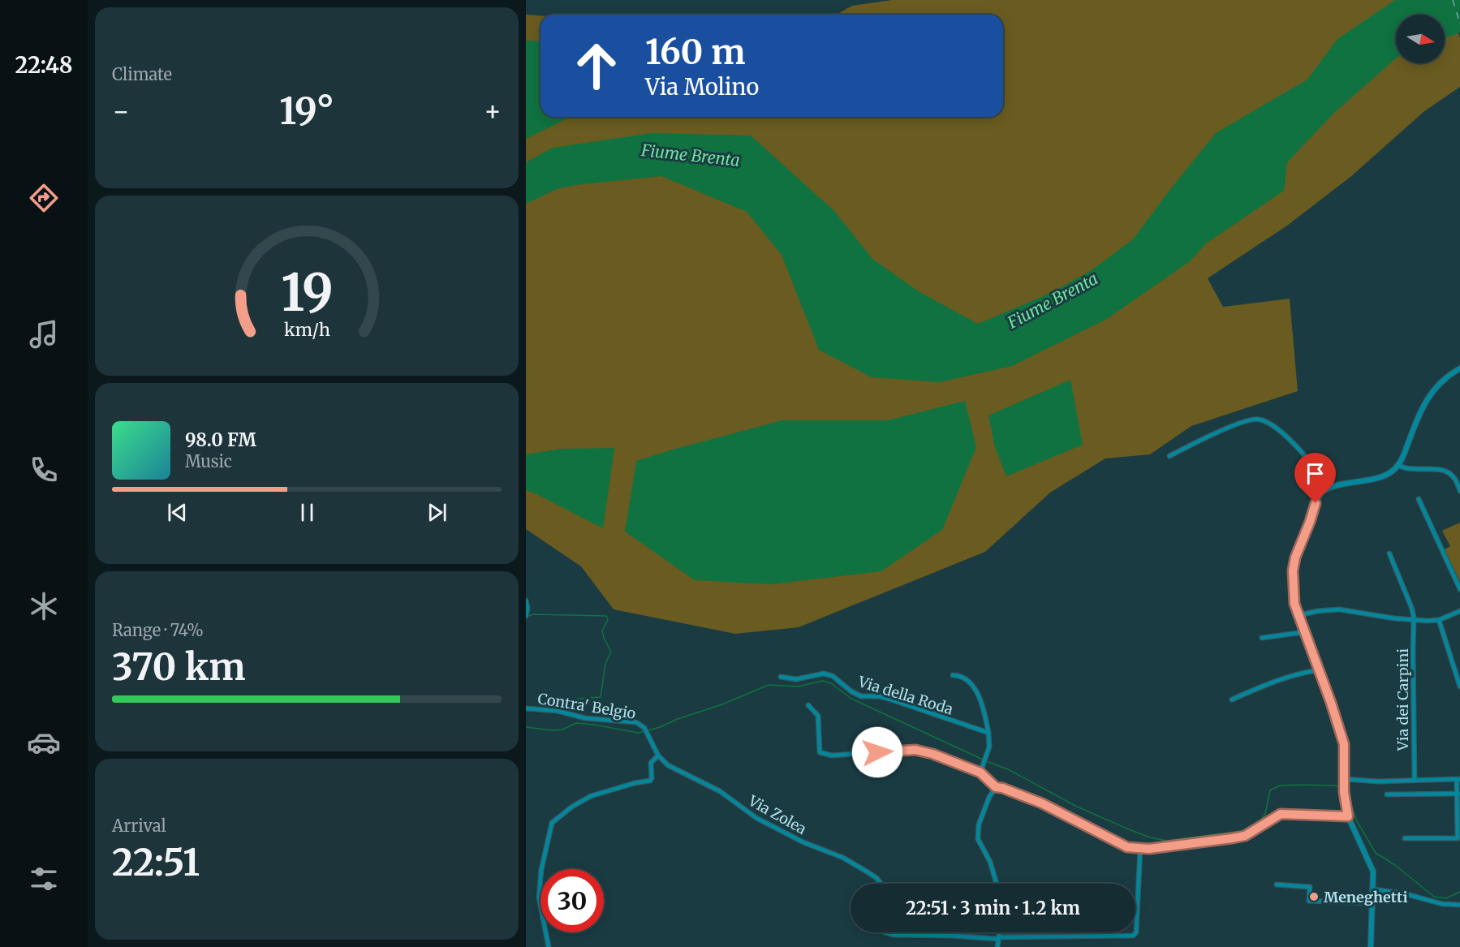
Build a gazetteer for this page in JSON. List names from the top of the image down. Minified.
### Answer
{"streets":{"street":["Via della Roda","Via dei Carpini","Contra' Belgio","Via Zolea"]},"crossings":[["Contra' Belgio","Via Zolea"]],"water":["Fiume Brenta"],"places":["Meneghetti"],"north":"right","page":{"tabs":"22:48","tile":["Climate",["Range · 74%","370 km"],["Arrival","22:51"]],"turn":["160 m","Via Molino"],"heat":["−","19°","+"],"song":["98.0 FM","Music"],"limit":"30","trip":"22:51 · 3 min · 1.2 km","gauge":["19","km/h"]}}
